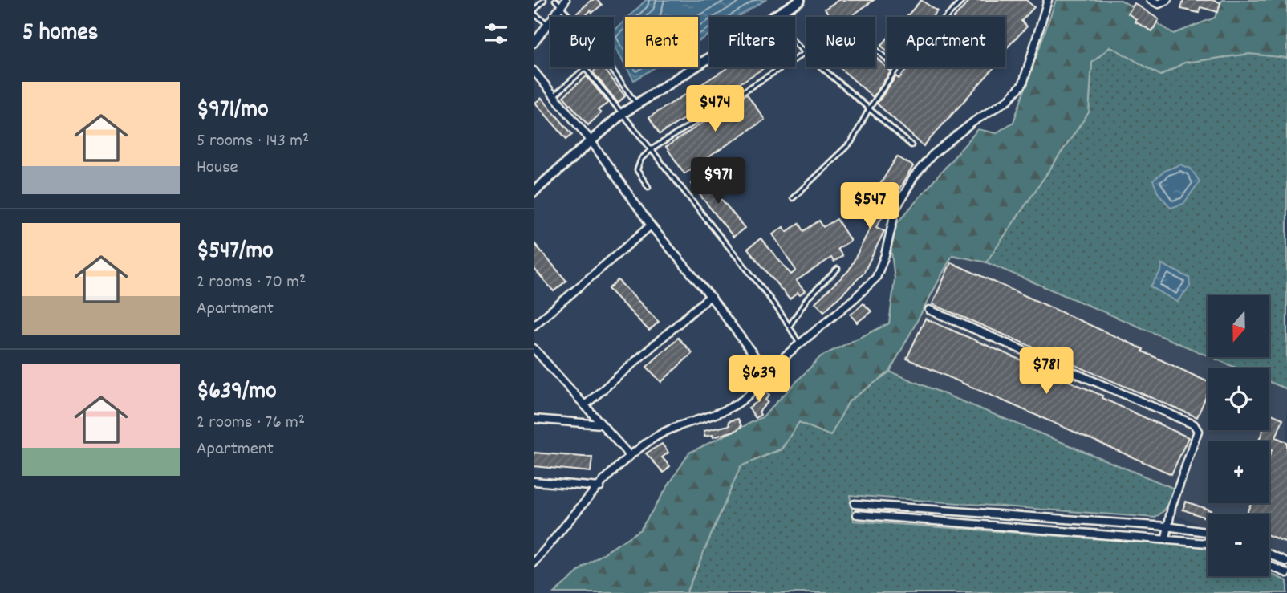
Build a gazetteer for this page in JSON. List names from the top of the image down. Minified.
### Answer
{"north":"bottom","page":{"heading":"5 homes","chip":["Buy","Rent","Filters","New","Apartment"],"list":[{"name":"$971/mo","note":"5 rooms · 143 m² · House"},{"name":"$547/mo","note":"2 rooms · 70 m² · Apartment"},{"name":"$639/mo","note":"2 rooms · 76 m² · Apartment"}],"price":["$474","$971","$547","$781","$639"],"map_buttons":["+","−"]}}
